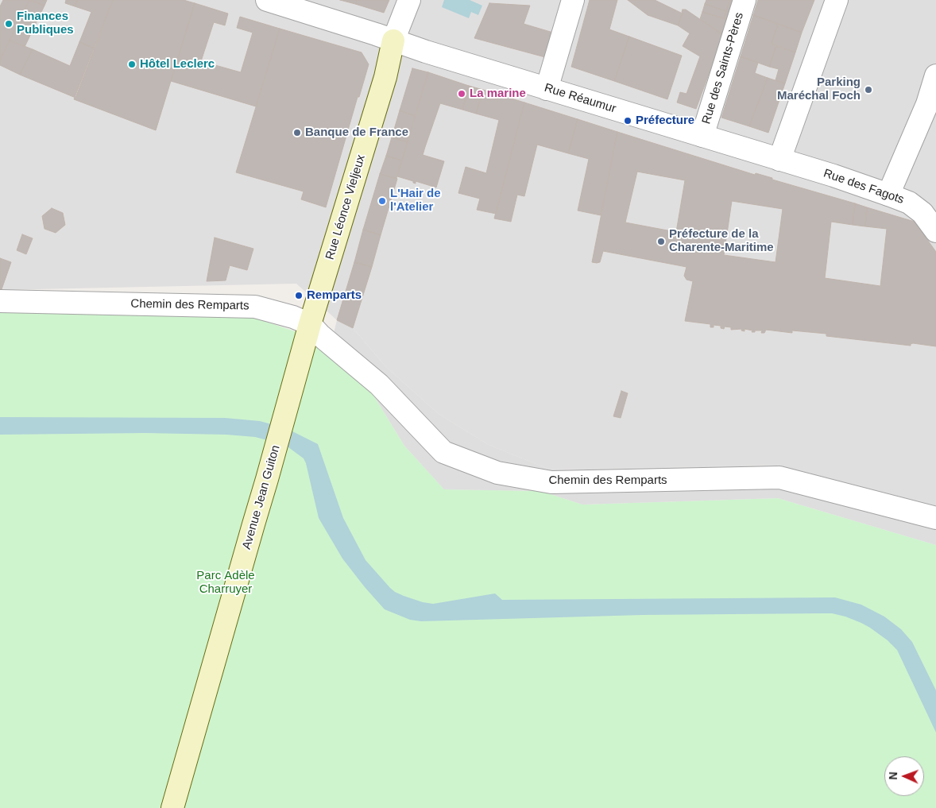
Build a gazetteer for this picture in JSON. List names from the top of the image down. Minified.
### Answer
{"streets":{"main road":["Rue Léonce Vieljeux","Avenue Jean Guiton"],"street":["Rue des Saints-Pères","Rue Réaumur","Rue des Fagots","Chemin des Remparts"]},"crossings":[["Rue des Saints-Pères","Rue Réaumur"],["Rue Réaumur","Rue des Fagots"],["Rue Réaumur","Rue Léonce Vieljeux"],["Rue Léonce Vieljeux","Chemin des Remparts"],["Rue Léonce Vieljeux","Avenue Jean Guiton"],["Chemin des Remparts","Avenue Jean Guiton"]],"parks":["Parc Adèle Charruyer"],"places":["Finances Publiques","Hôtel Leclerc","Parking Maréchal Foch","La marine","Préfecture","Banque de France","L'Hair de l'Atelier","Préfecture de la Charente-Maritime","Remparts"],"north":"left"}
